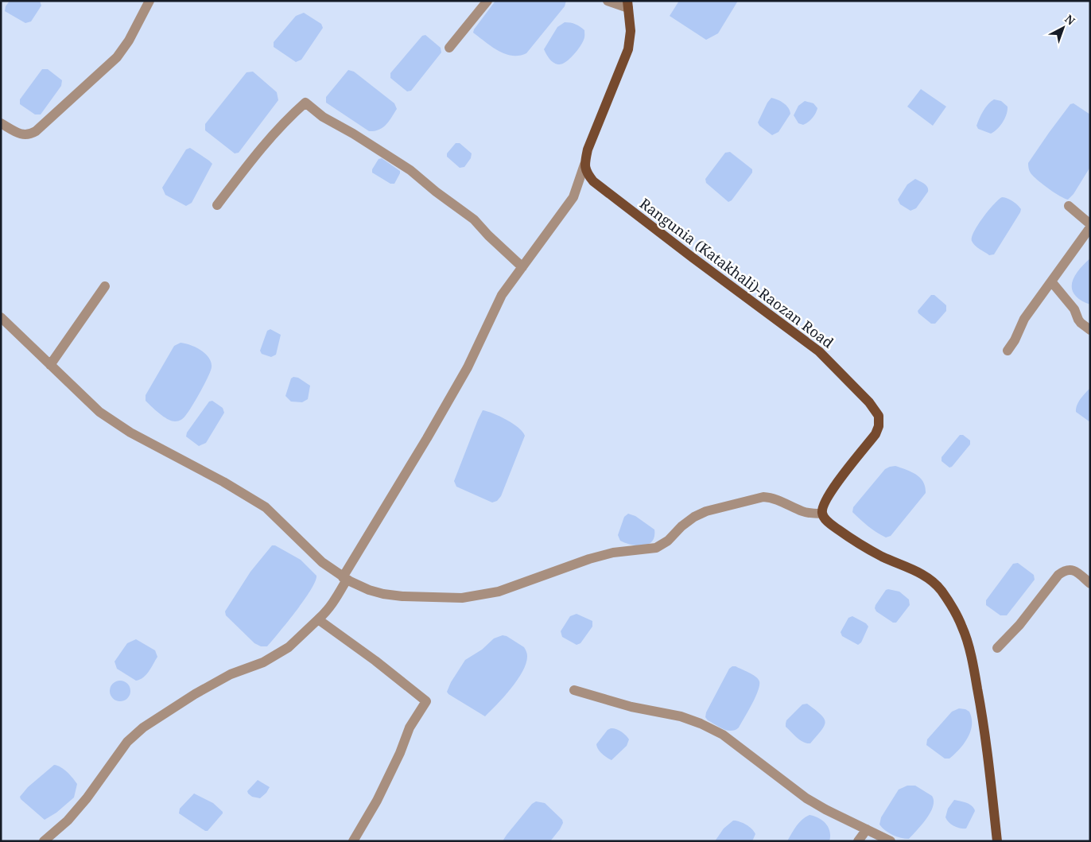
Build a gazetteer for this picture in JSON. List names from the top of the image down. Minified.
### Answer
{"streets":{"main road":["Rangunia (Katakhali)-Raozan Road"]},"north":"top right"}
